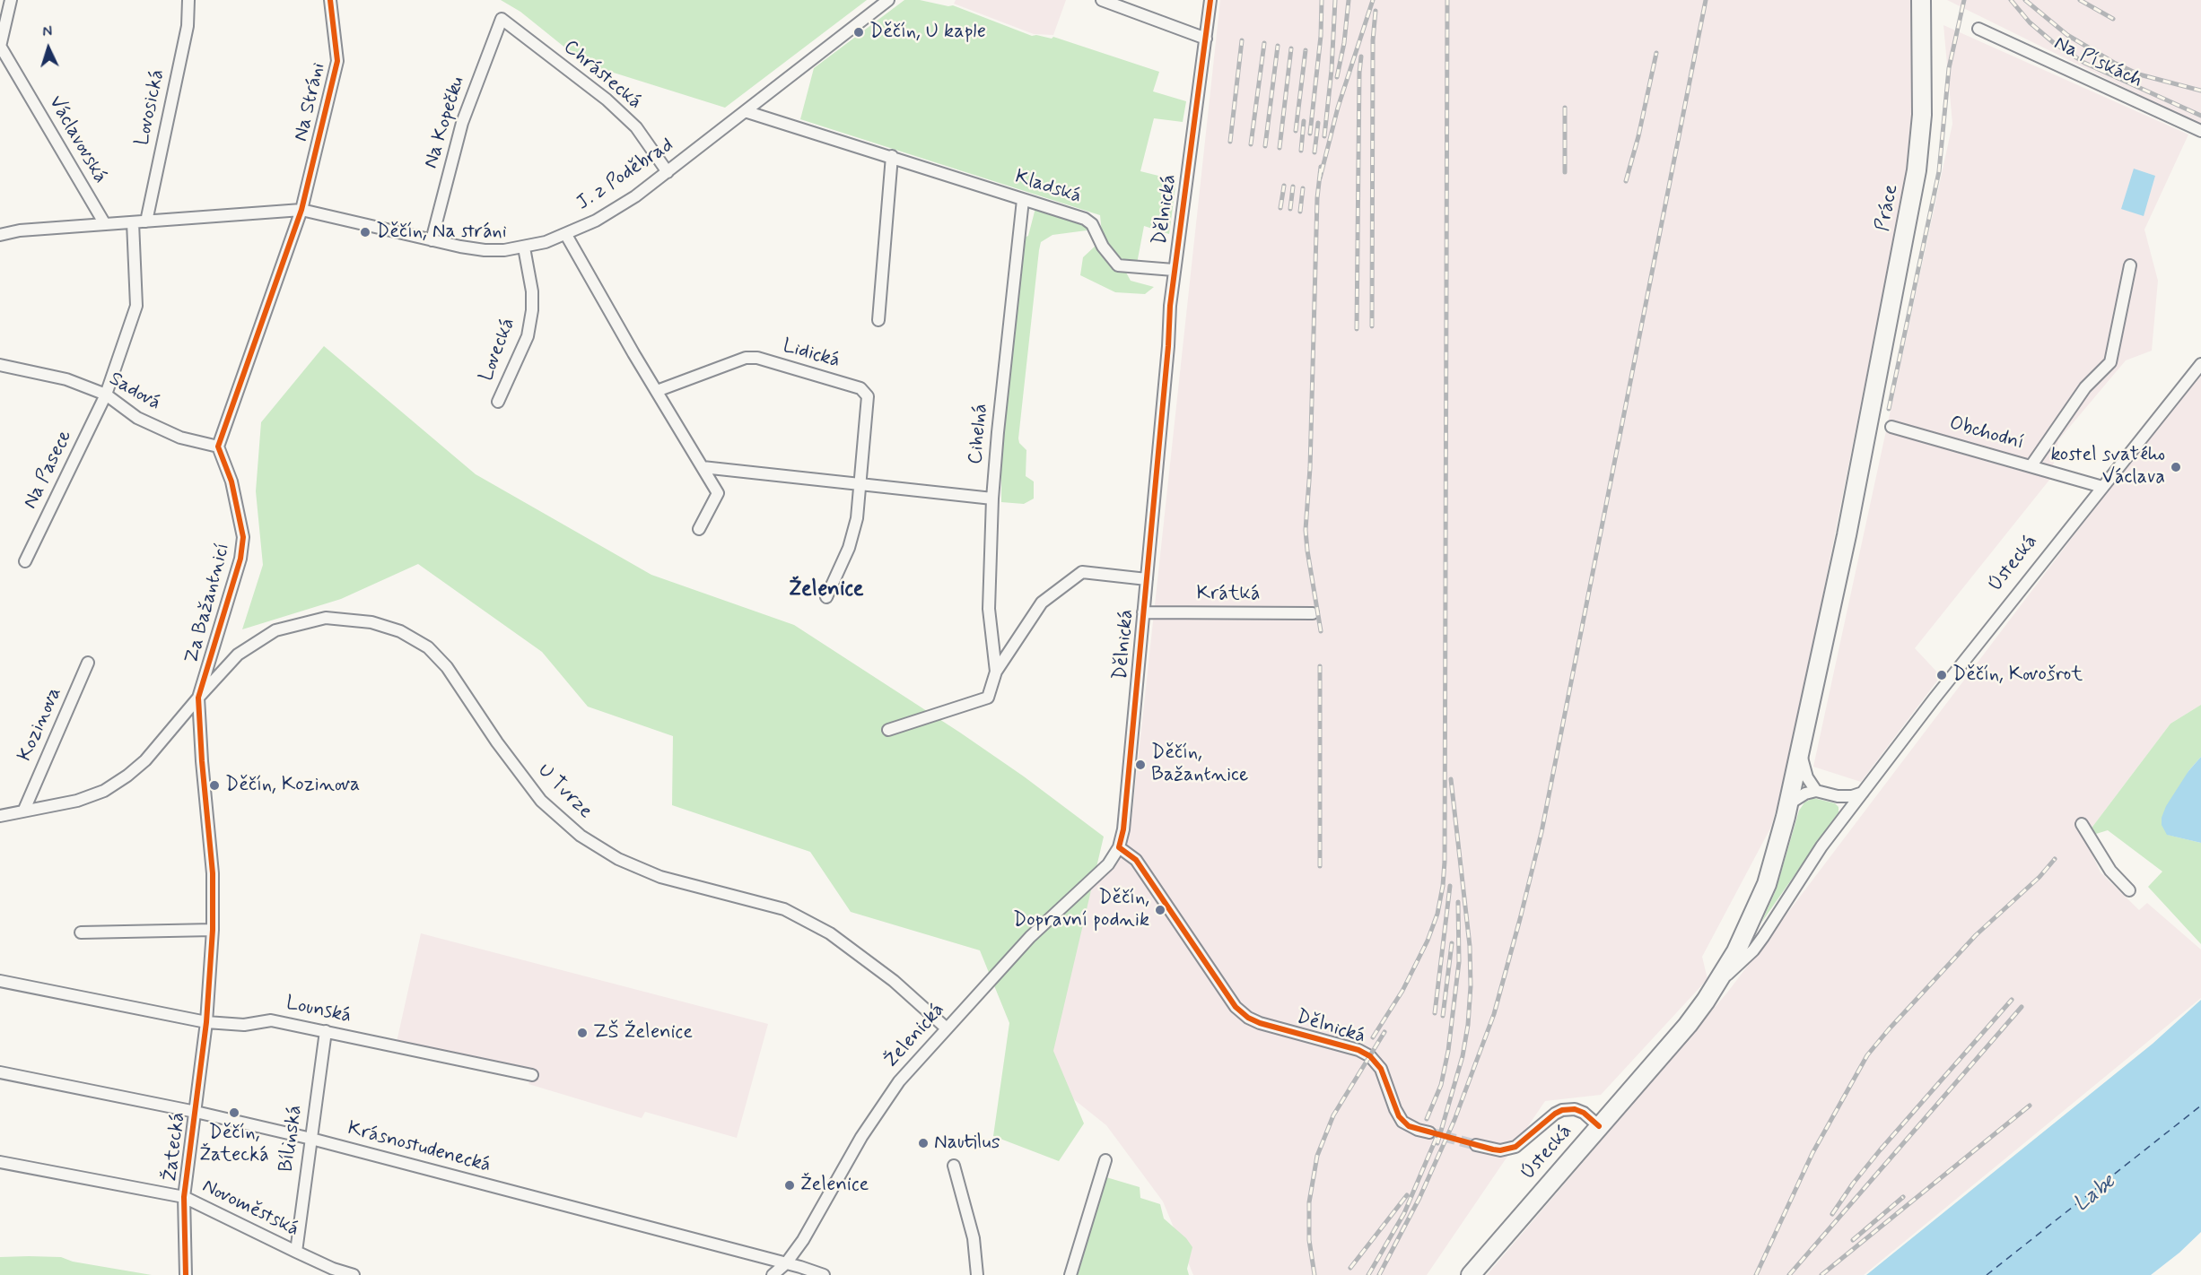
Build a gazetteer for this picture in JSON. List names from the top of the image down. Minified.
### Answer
{"streets":{"main road":["Práce","Ústecká"],"street":["Na Pískách","Chrástecká","Na Stráni","Lovosická","Na Kopečku","Václavovská","J. z Poděbrad","Kladská","Dělnická","Lovecká","Lidická","Sadová","Cihelná","Obchodní","Na Pasece","Krátká","Za Bažantnicí","Kozinova","U Tvrze","Lounská","Želenická","Bílinská","Žatecká","Krásnostudenecká","Novoměstská"]},"crossings":[["Chrástecká","Na Kopečku"],["Chrástecká","J. z Poděbrad"],["Na Stráni","J. z Poděbrad"],["Lovosická","J. z Poděbrad"],["Na Kopečku","J. z Poděbrad"],["Václavovská","J. z Poděbrad"],["J. z Poděbrad","Kladská"],["J. z Poděbrad","Lovecká"],["Kladská","Dělnická"],["Kladská","Cihelná"],["Práce","Ústecká"],["Dělnická","Krátká"],["Dělnická","Želenická"],["Sadová","Na Pasece"],["Sadová","Za Bažantnicí"],["Obchodní","Ústecká"],["Za Bažantnicí","U Tvrze"],["Za Bažantnicí","Lounská"],["Za Bažantnicí","Žatecká"],["U Tvrze","Želenická"],["Lounská","Bílinská"],["Lounská","Žatecká"],["Želenická","Krásnostudenecká"],["Bílinská","Krásnostudenecká"],["Bílinská","Novoměstská"],["Žatecká","Krásnostudenecká"],["Žatecká","Novoměstská"]],"districts":["Želenice"],"water":["Labe"],"places":["Děčín, U kaple","Děčín, Na stráni","kostel svatého Václava","Děčín, Kovošrot","Děčín, Bažantnice","Děčín, Kozinova","Děčín, Dopravní podnik","ZŠ Želenice","Děčín, Žatecká","Nautilus","Želenice"],"north":"top"}
